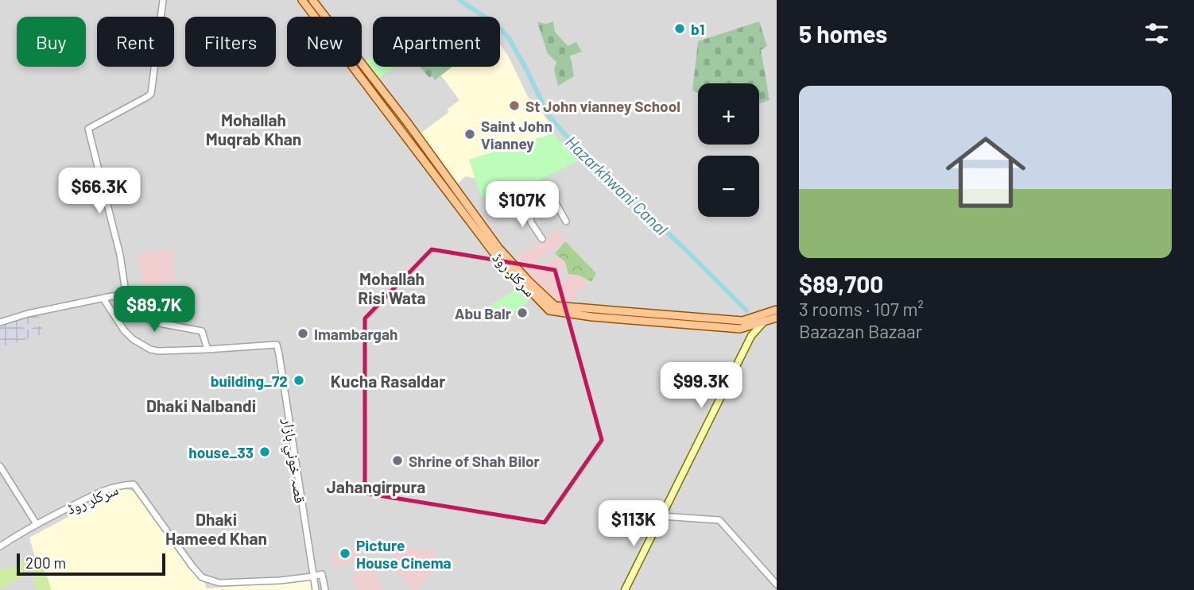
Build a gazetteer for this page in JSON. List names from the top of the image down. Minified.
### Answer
{"streets":{"main road":["سرکلر روڈ"],"street":["قصہ خوني بازار"]},"crossings":[["سرکلر روڈ","قصہ خوني بازار"]],"districts":["Mohallah Muqrab Khan","Mohallah Risi Wata","Kucha Rasaldar","Dhaki Nalbandi","Jahangirpura","Dhaki Hameed Khan"],"water":["Hazarkhwani Canal"],"places":["b1","St John vianney School","Saint John Vianney","Abu Balr","Imambargah","building_72","house_33","Shrine of Shah Bilor","Picture House Cinema"],"scale_bar":"200 m","page":{"heading":"5 homes","chip":["Buy","Rent","Filters","New","Apartment"],"list":[{"name":"$89,700","note":"3 rooms · 107 m² · Bazazan Bazaar"}],"map_buttons":["+","−"],"price":["$66.3K","$107K","$89.7K","$99.3K","$113K"],"scale":"200 m"}}
